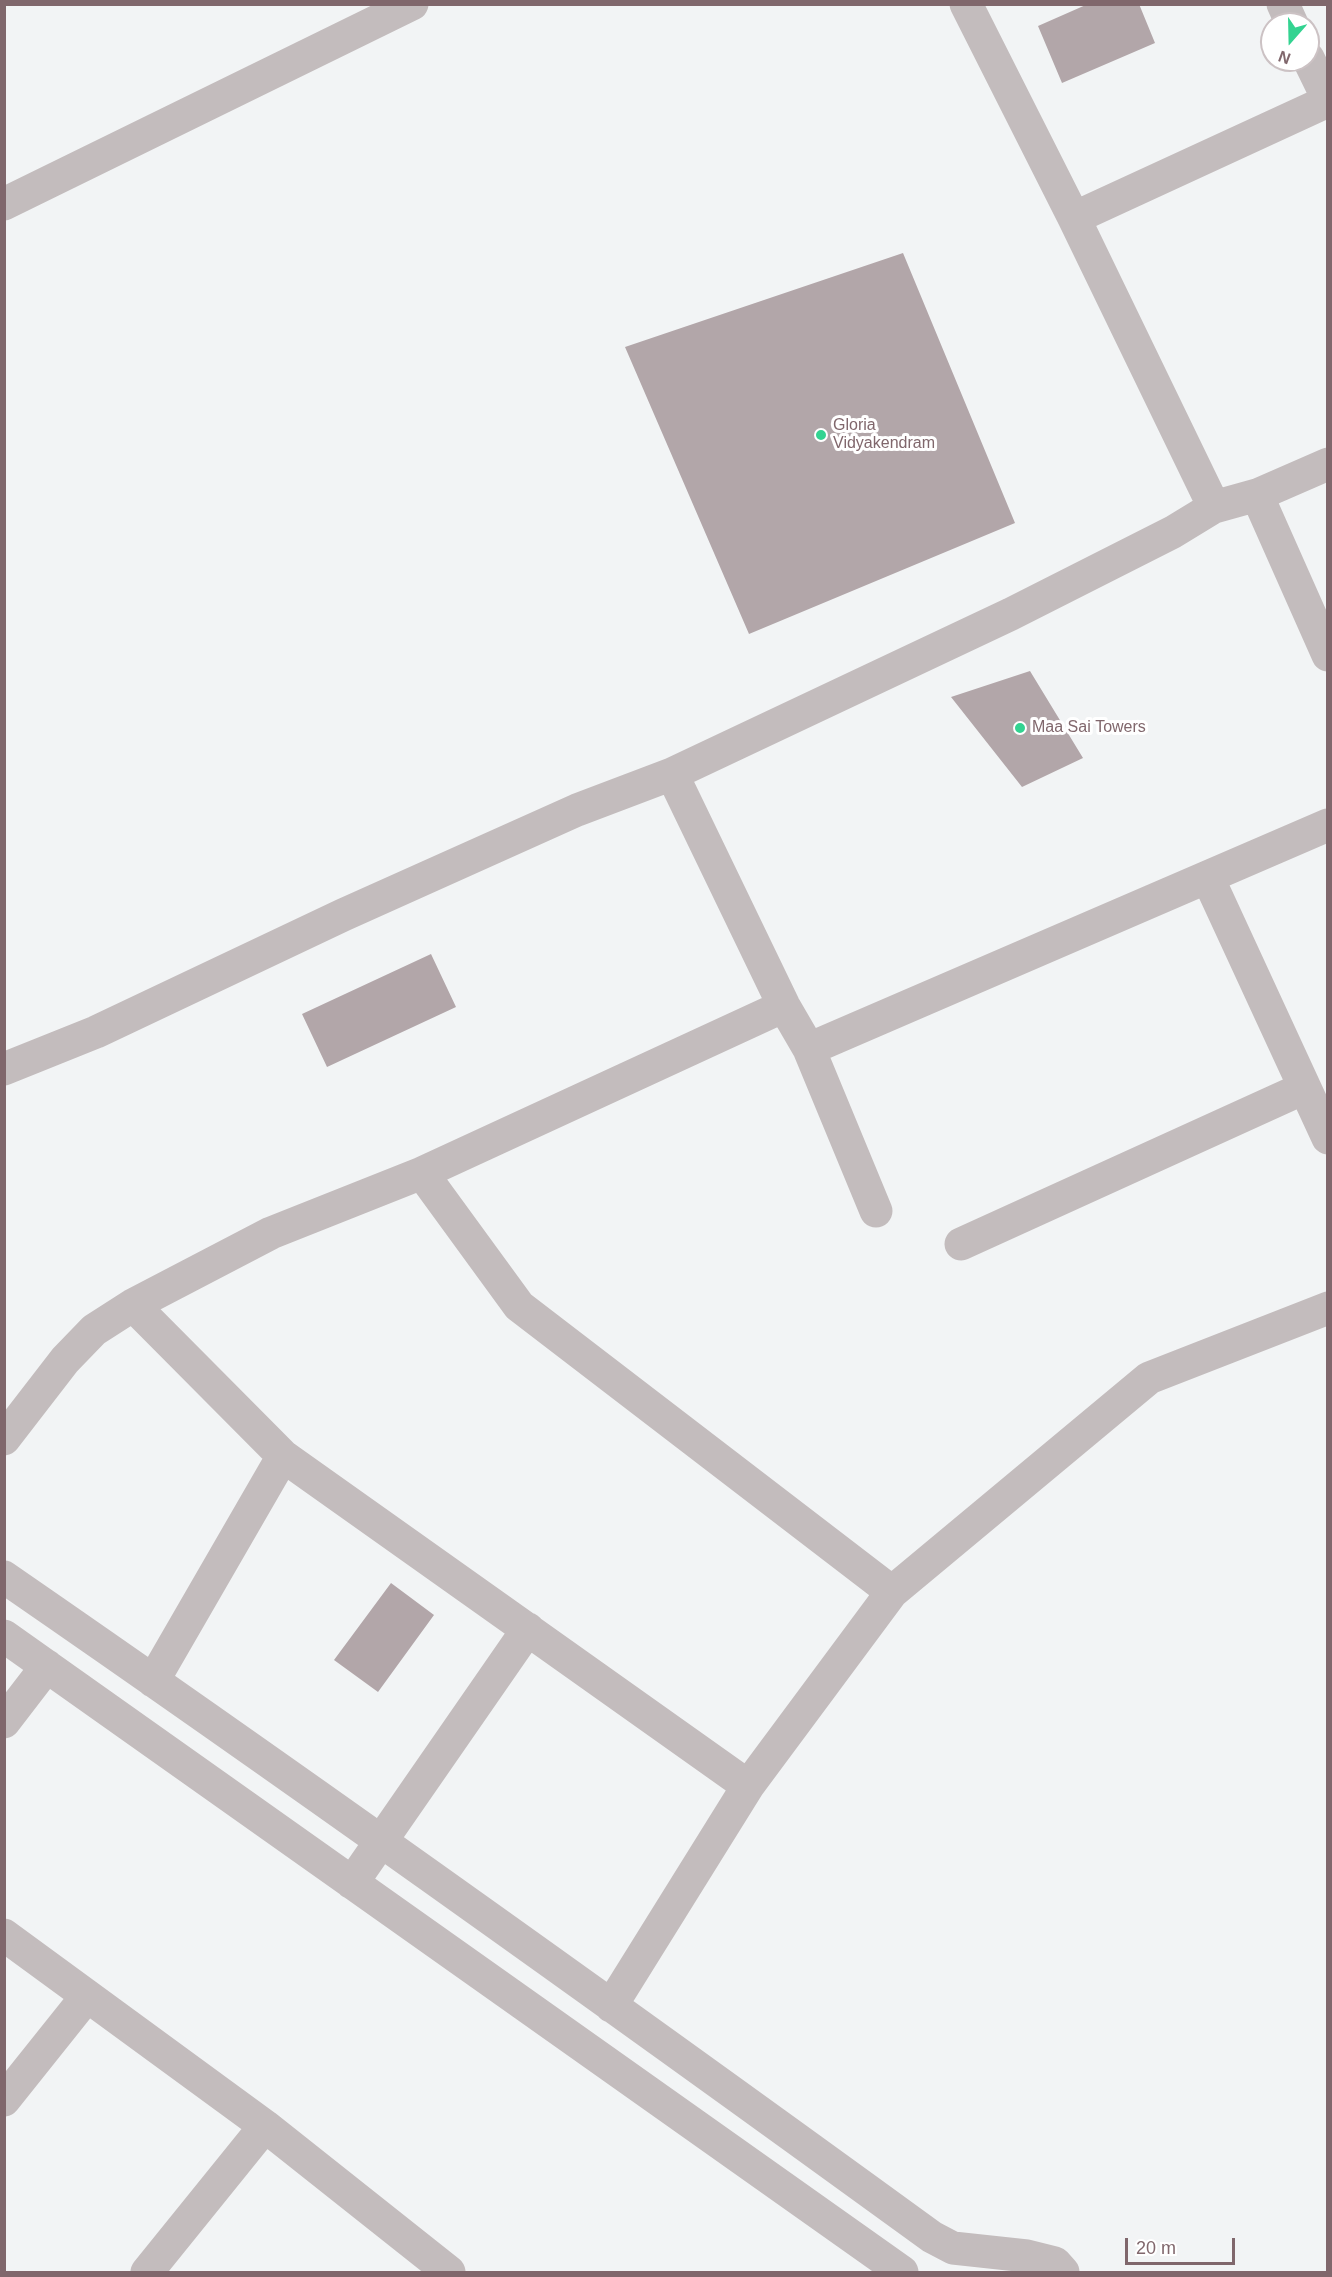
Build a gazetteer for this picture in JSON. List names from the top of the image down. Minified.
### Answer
{"places":["Gloria Vidyakendram","Maa Sai Towers"],"scale_bar":"20 m","north":"bottom"}
